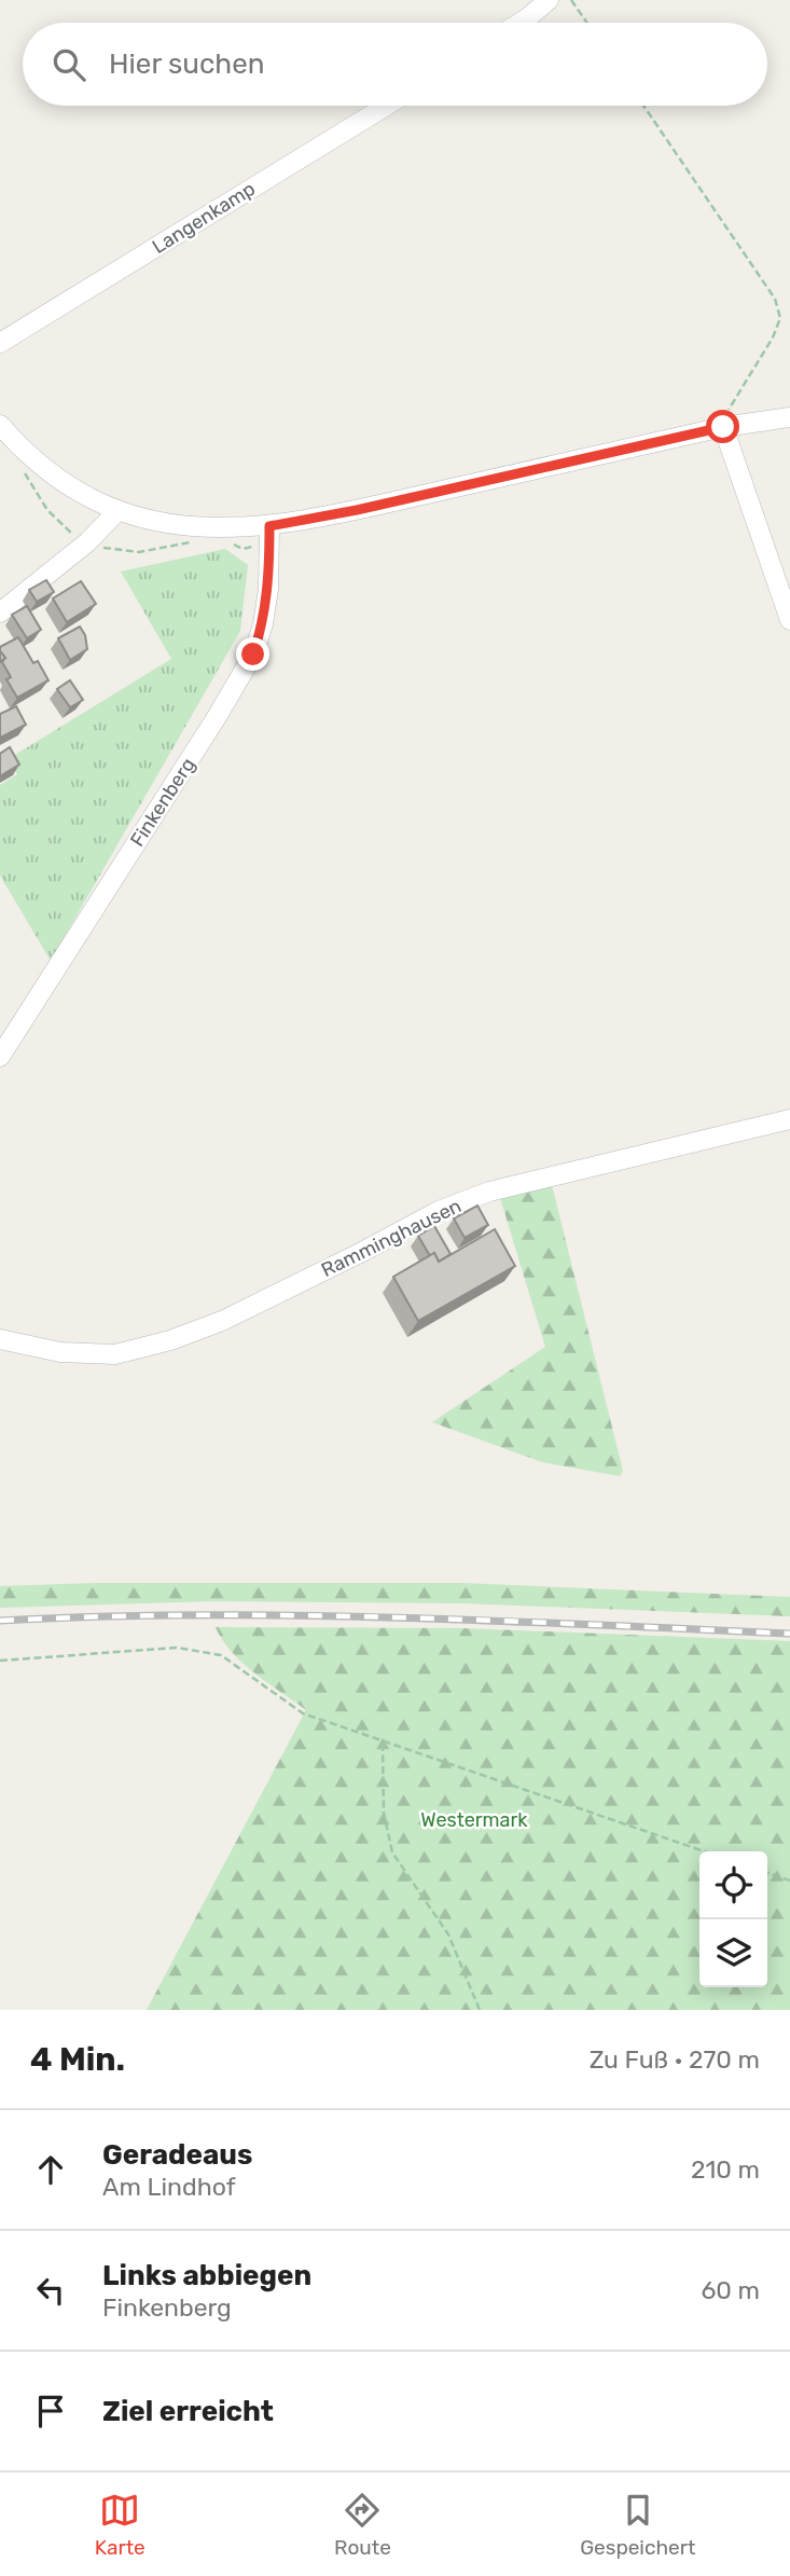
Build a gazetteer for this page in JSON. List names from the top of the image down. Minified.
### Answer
{"streets":{"street":["Langenkamp","Finkenberg","Ramminghausen"]},"parks":["Westermark"],"page":{"search":"Hier suchen","heading":["4 Min.","Zu Fuß · 270 m"],"list":[["Geradeaus","Am Lindhof","210 m"],["Links abbiegen","Finkenberg","60 m"],"Ziel erreicht"],"nav":["Karte","Route","Gespeichert"]}}
